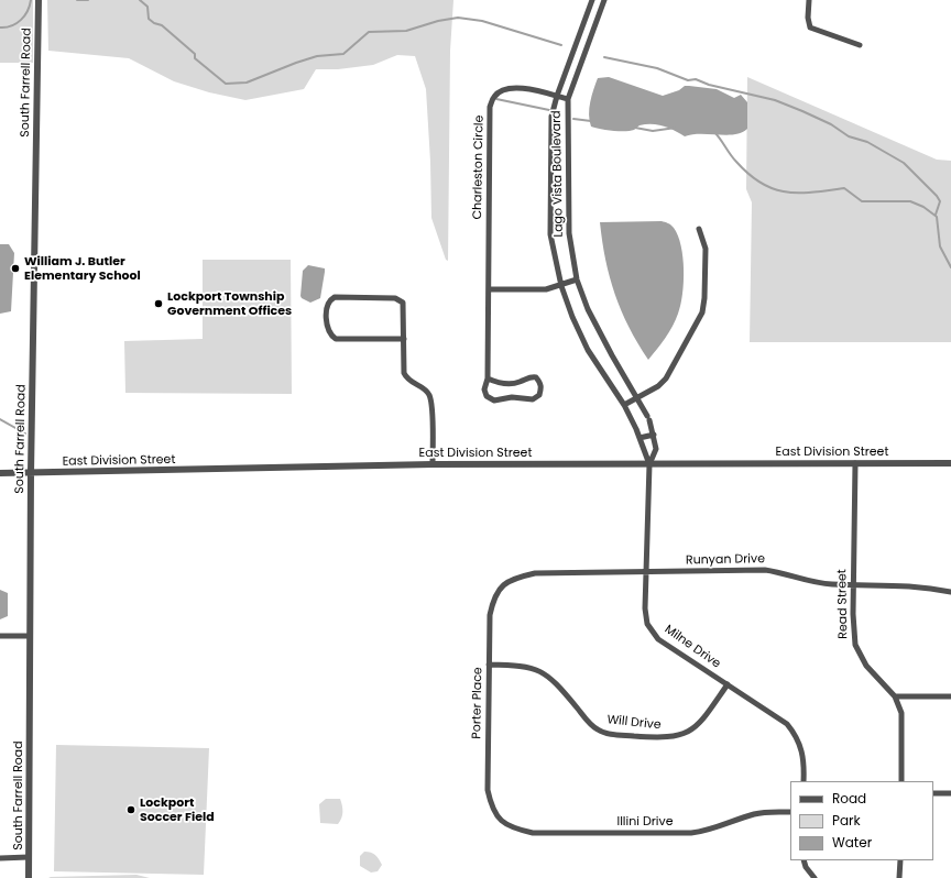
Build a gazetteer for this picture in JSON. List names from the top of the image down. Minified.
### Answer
{"streets":{"street":["South Farrell Road","Charleston Circle","Lago Vista Boulevard","East Division Street","Runyan Drive","Read Street","Milne Drive","Porter Place","Will Drive","Illini Drive"]},"crossings":[["South Farrell Road","East Division Street"],["Charleston Circle","Lago Vista Boulevard"],["Lago Vista Boulevard","East Division Street"],["Lago Vista Boulevard","Milne Drive"],["East Division Street","Read Street"],["East Division Street","Milne Drive"],["Runyan Drive","Read Street"],["Runyan Drive","Milne Drive"],["Runyan Drive","Porter Place"],["Milne Drive","Will Drive"],["Porter Place","Will Drive"],["Porter Place","Illini Drive"]],"places":["William J. Butler Elementary School","Lockport Township Government Offices","Lockport Soccer Field"],"legend":["Road","Park","Water"]}
